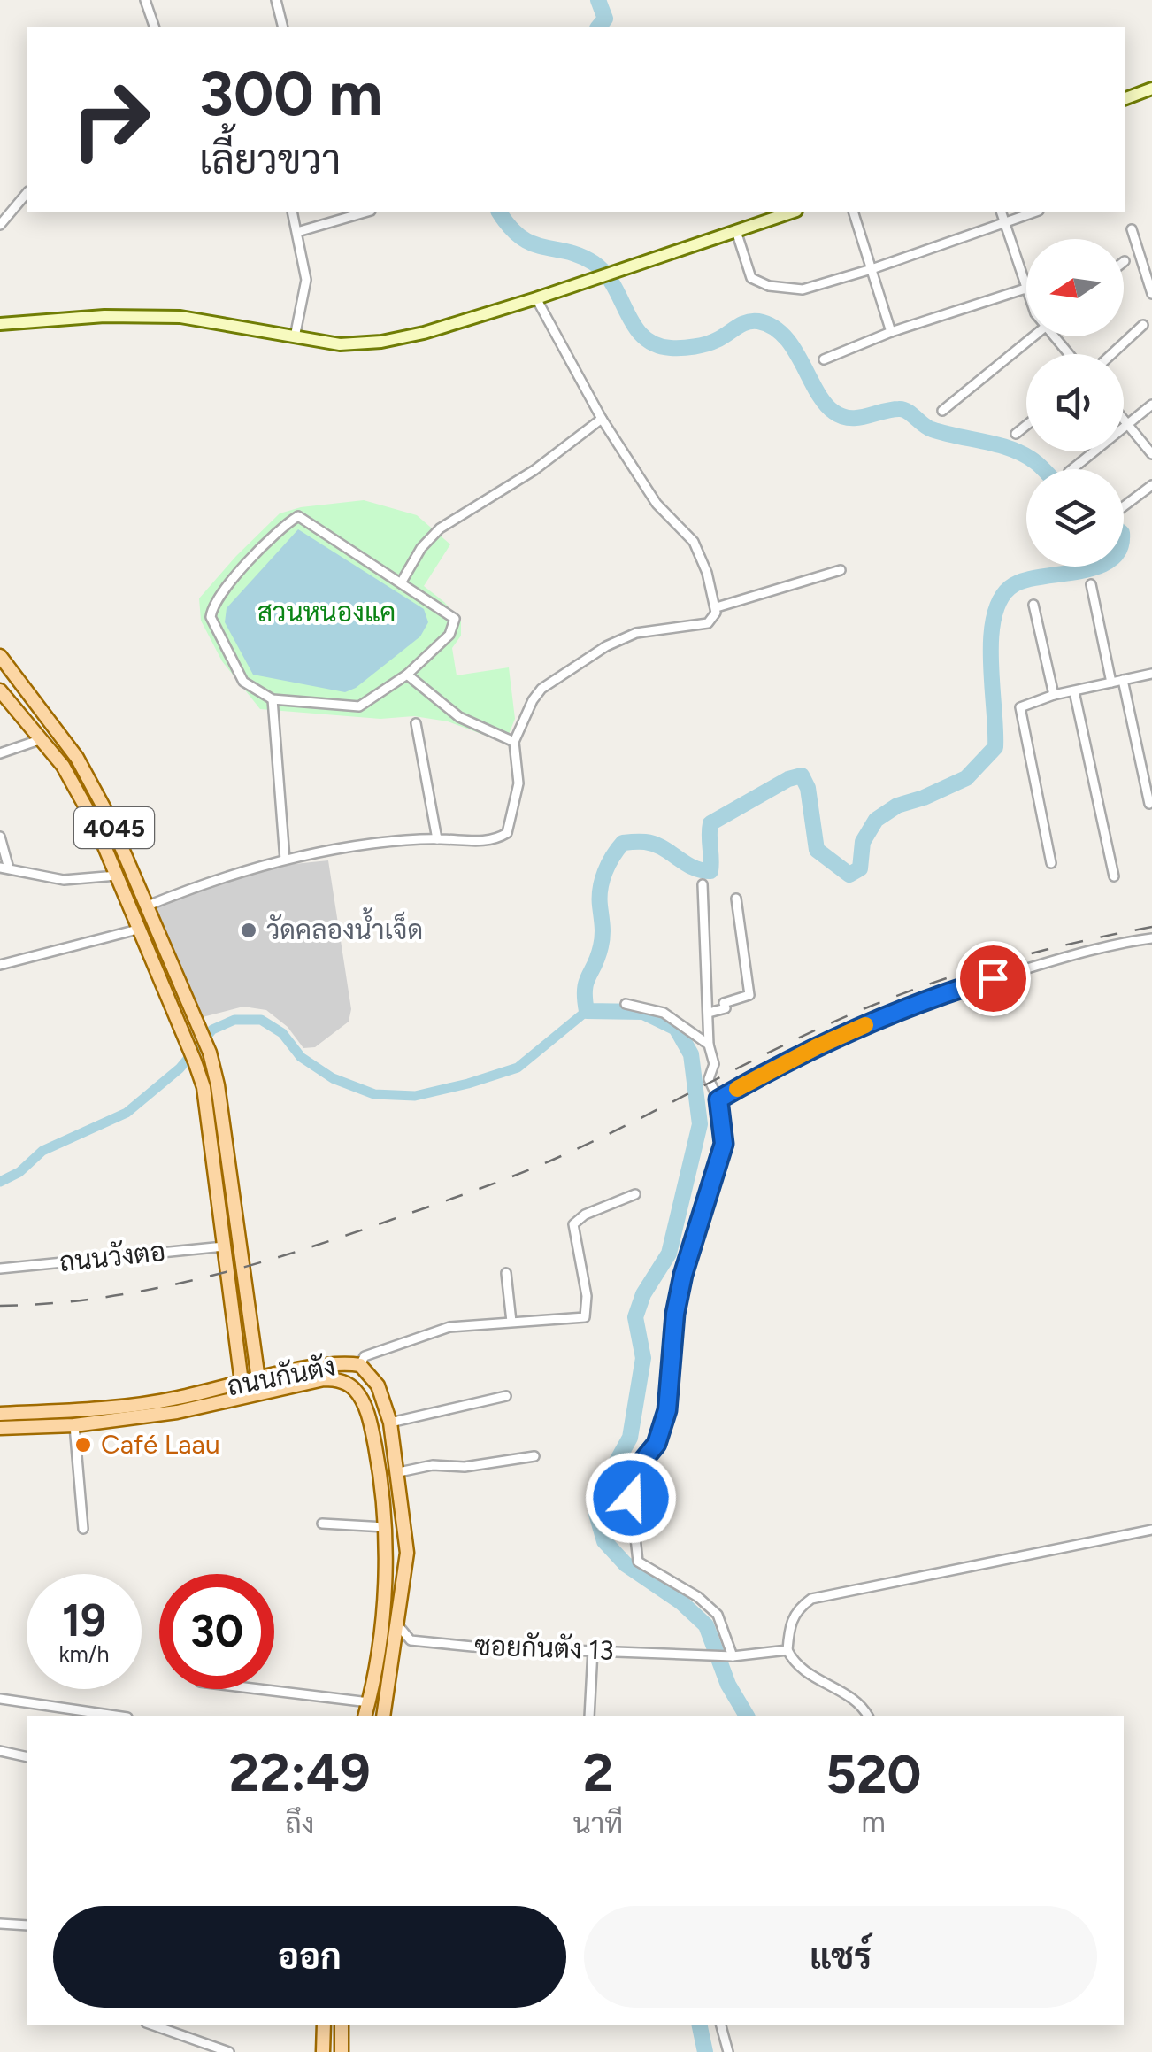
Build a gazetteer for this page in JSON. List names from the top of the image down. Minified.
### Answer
{"streets":{"main road":["4045","ถนนกันตัง"],"street":["ถนนวังตอ","ซอยกันตัง 13"]},"crossings":[["4045","ถนนวังตอ"],["4045","ถนนกันตัง"],["ถนนกันตัง","ซอยกันตัง 13"]],"parks":["สวนหนองแค"],"places":["วัดคลองน้ำเจ็ด","Café Laau"],"north":"left","page":{"turn":["300 m","เลี้ยวขวา"],"speed":"19 km/h","limit":"30","eta":["22:49","ถึง","2","นาที","520","m"],"buttons":["ออก","แชร์"]}}
